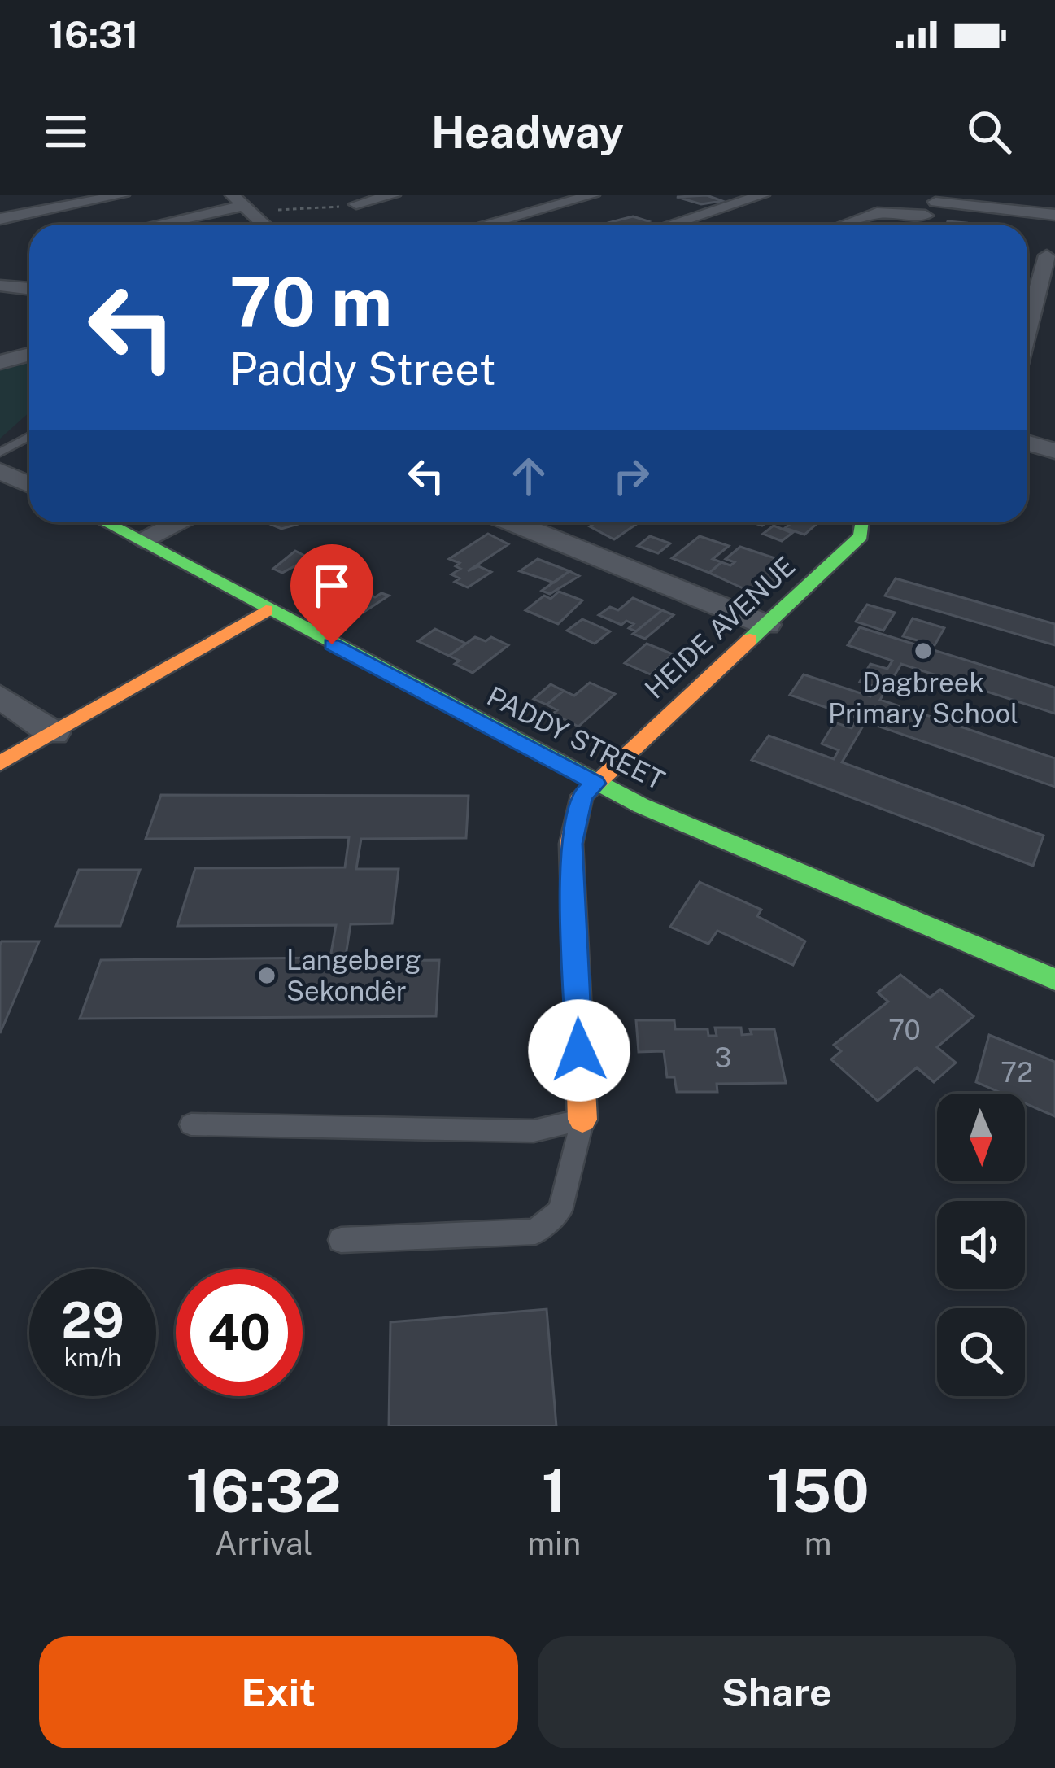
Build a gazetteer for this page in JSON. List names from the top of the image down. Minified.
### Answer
{"streets":{"street":["HEIDE AVENUE","PADDY STREET"]},"crossings":[["HEIDE AVENUE","PADDY STREET"]],"places":["Dagbreek Primary School","Langeberg Sekondêr"],"house_numbers":["70","3","72"],"north":"bottom","page":{"status":"16:31","header":"Headway","turn":["70 m","Paddy Street"],"speed":"29 km/h","limit":"40","eta":["16:32","Arrival","1","min","150","m"],"buttons":["Exit","Share"]}}
